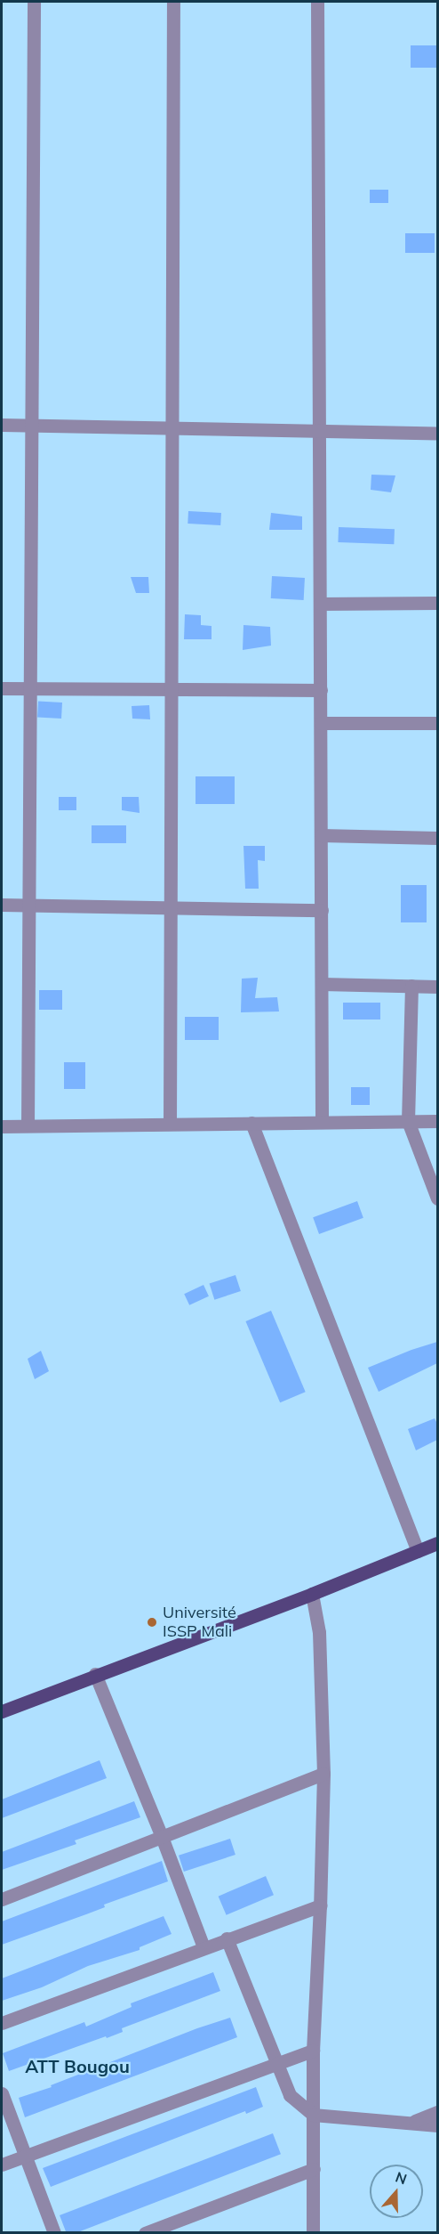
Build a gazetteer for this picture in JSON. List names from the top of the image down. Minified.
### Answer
{"districts":["ATT Bougou"],"places":["Université ISSP Mali"],"north":"top"}
